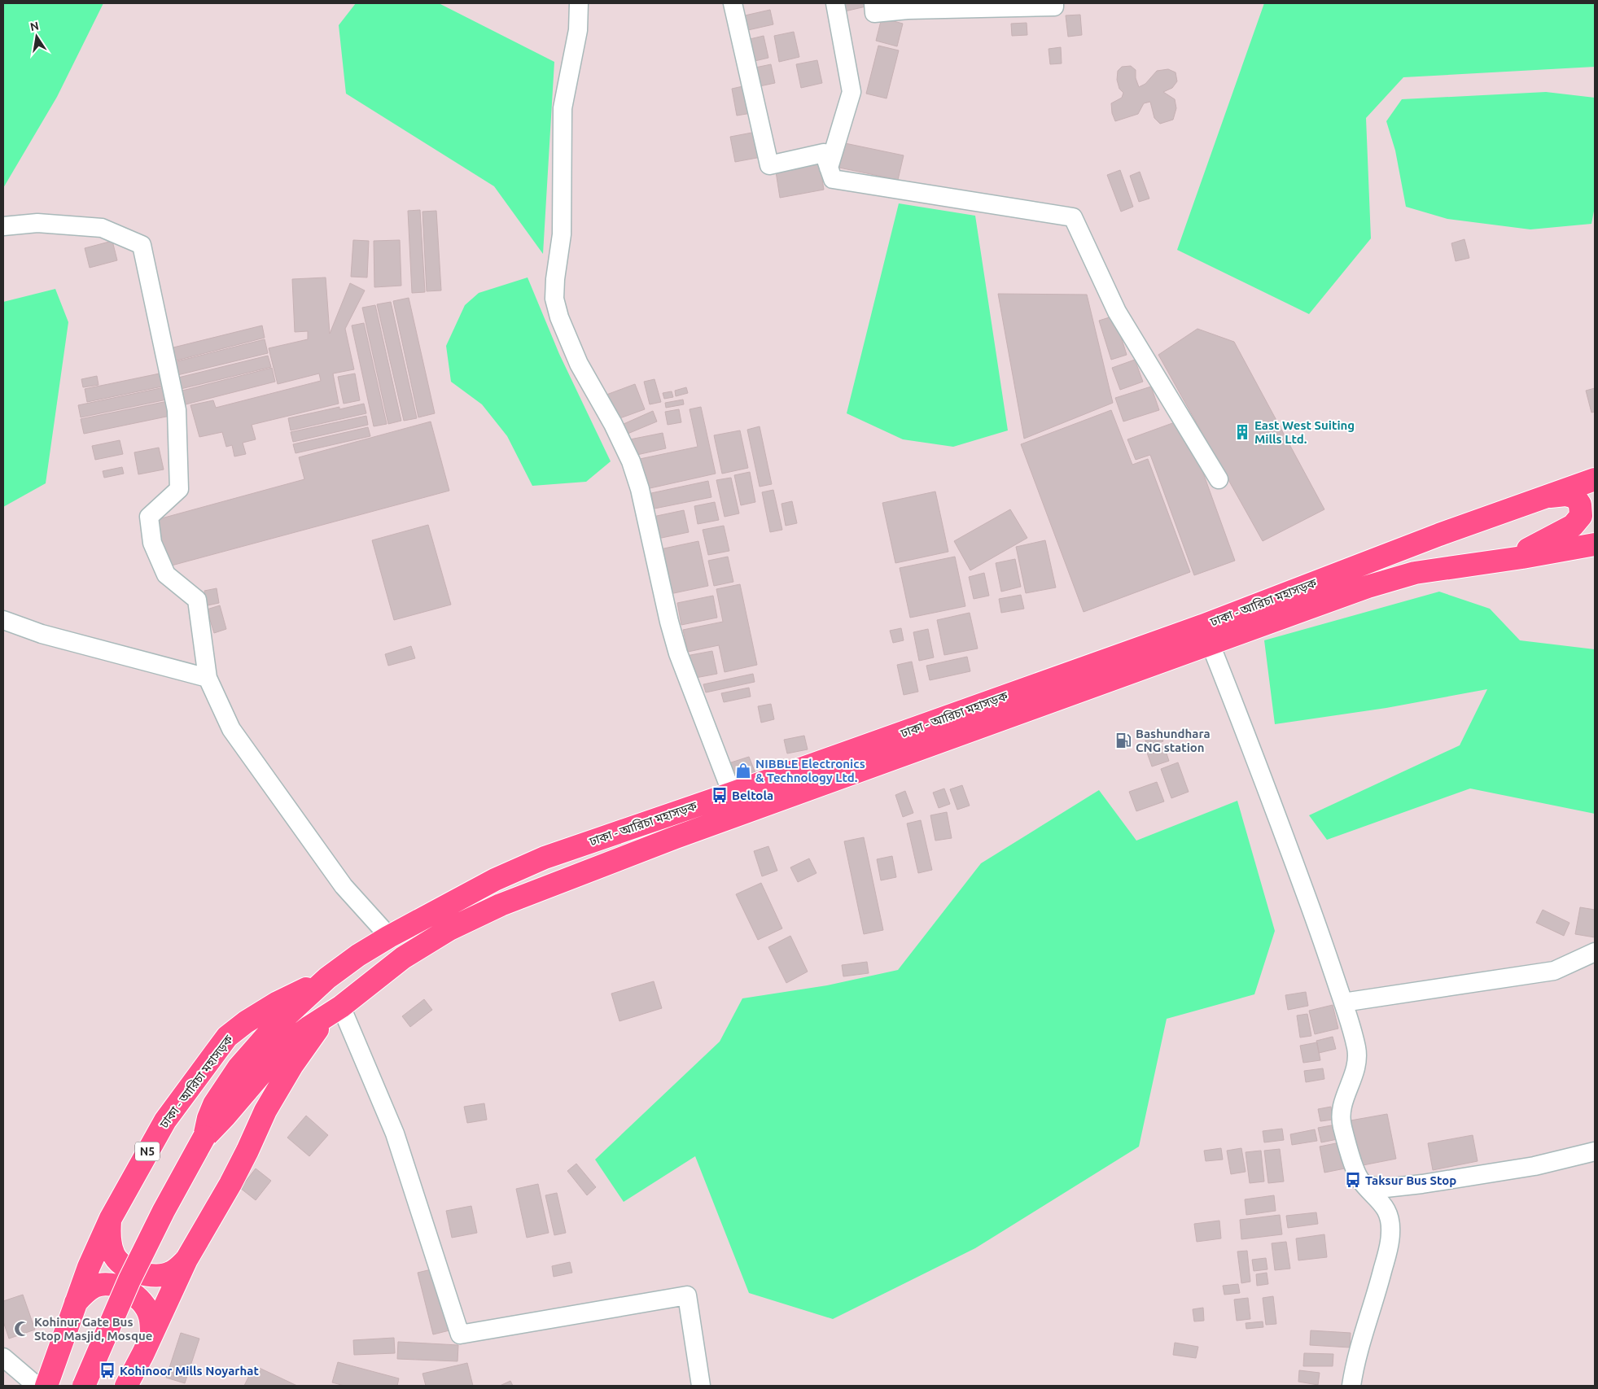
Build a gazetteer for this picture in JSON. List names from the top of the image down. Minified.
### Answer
{"streets":{"highway":["ঢাকা - আরিচা মহাসড়ক","N5"]},"crossings":[["ঢাকা - আরিচা মহাসড়ক","N5"]],"places":{"building":["East West Suiting Mills Ltd."],"fuel station":["Bashundhara CNG station"],"shop":["NIBBLE Electronics & Technology Ltd."],"bus stop":["Beltola","Taksur Bus Stop","Kohinoor Mills Noyarhat"],"mosque":["Kohinur Gate Bus Stop Masjid, Mosque"]},"north":"top"}
